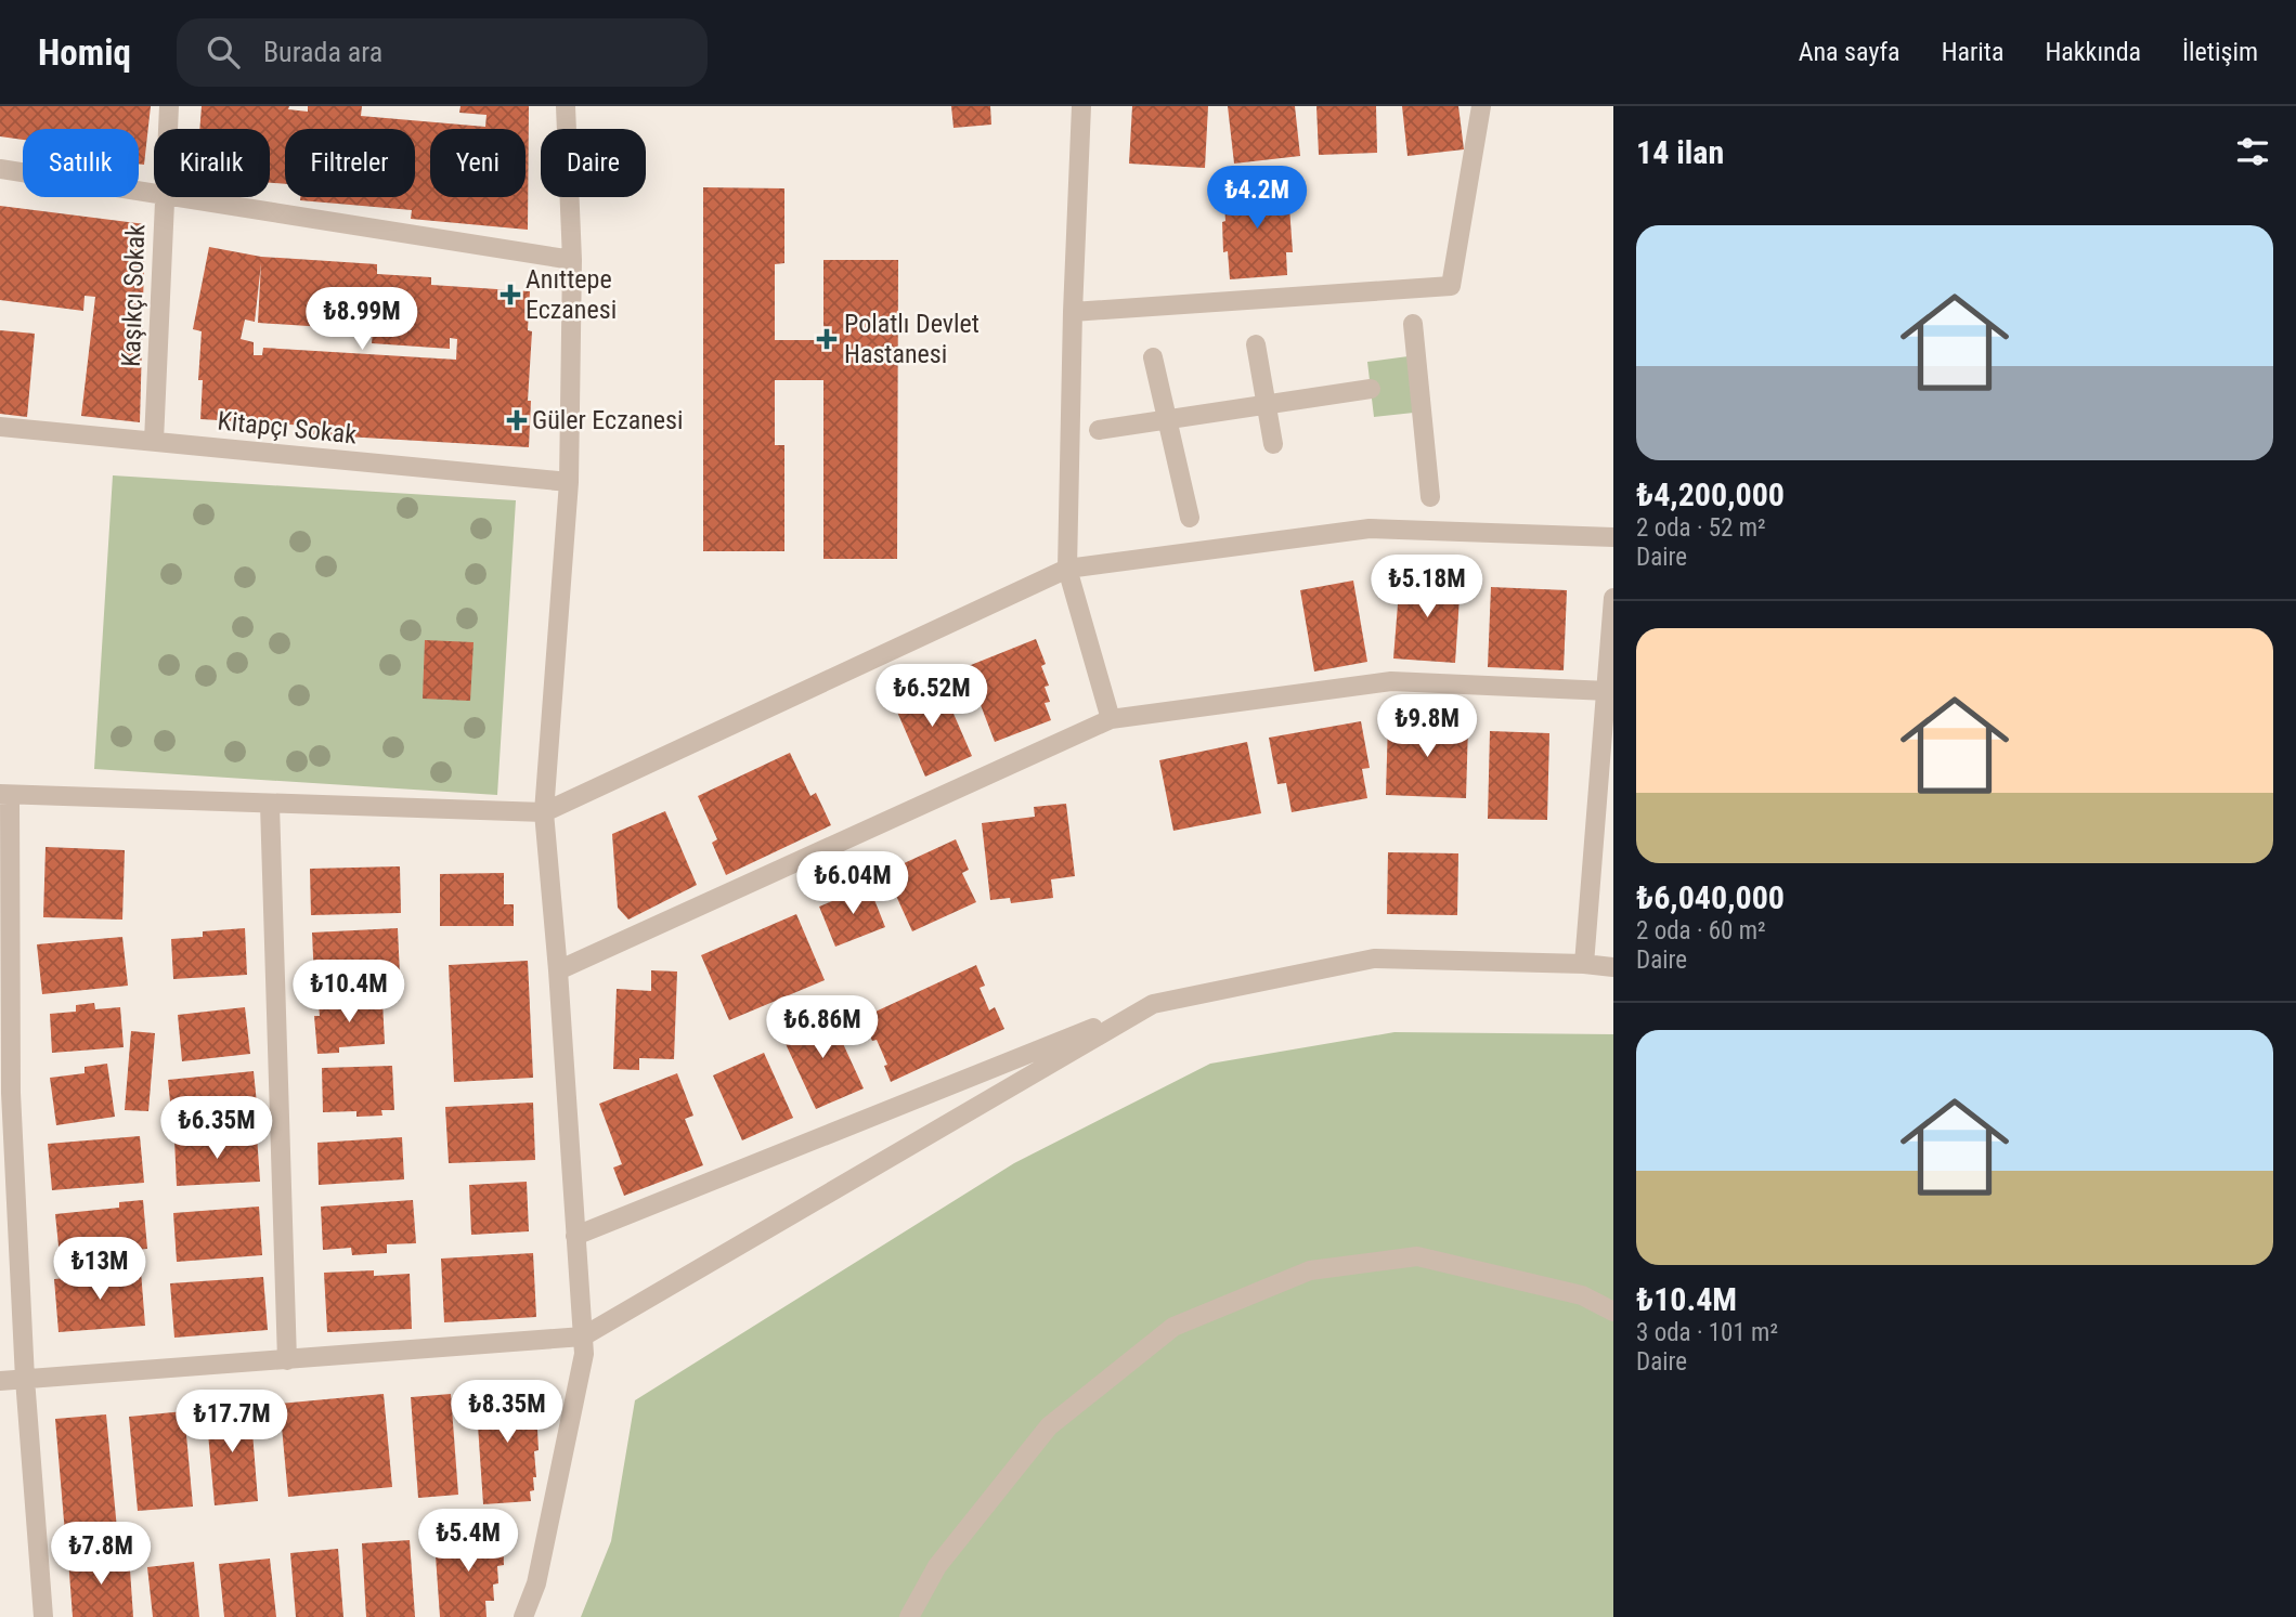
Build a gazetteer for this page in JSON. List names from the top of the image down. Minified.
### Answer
{"streets":{"street":["Kaşıkçı Sokak","Kitapçı Sokak"]},"crossings":[["Kaşıkçı Sokak","Kitapçı Sokak"]],"places":{"health":["Anıttepe Eczanesi","Polatlı Devlet Hastanesi","Güler Eczanesi"]},"page":{"header":"Homiq","search":"Burada ara","nav":["Ana sayfa","Harita","Hakkında","İletişim"],"heading":"14 ilan","chip":["Satılık","Kiralık","Filtreler","Yeni","Daire"],"price":["₺4.2M","₺8.99M","₺5.18M","₺6.52M","₺9.8M","₺6.04M","₺10.4M","₺6.86M","₺6.35M","₺13M","₺8.35M","₺17.7M","₺5.4M","₺7.8M"],"list":[{"name":"₺4,200,000","note":"2 oda · 52 m² · Daire"},{"name":"₺6,040,000","note":"2 oda · 60 m² · Daire"},{"name":"₺10.4M","note":"3 oda · 101 m² · Daire"}]}}
